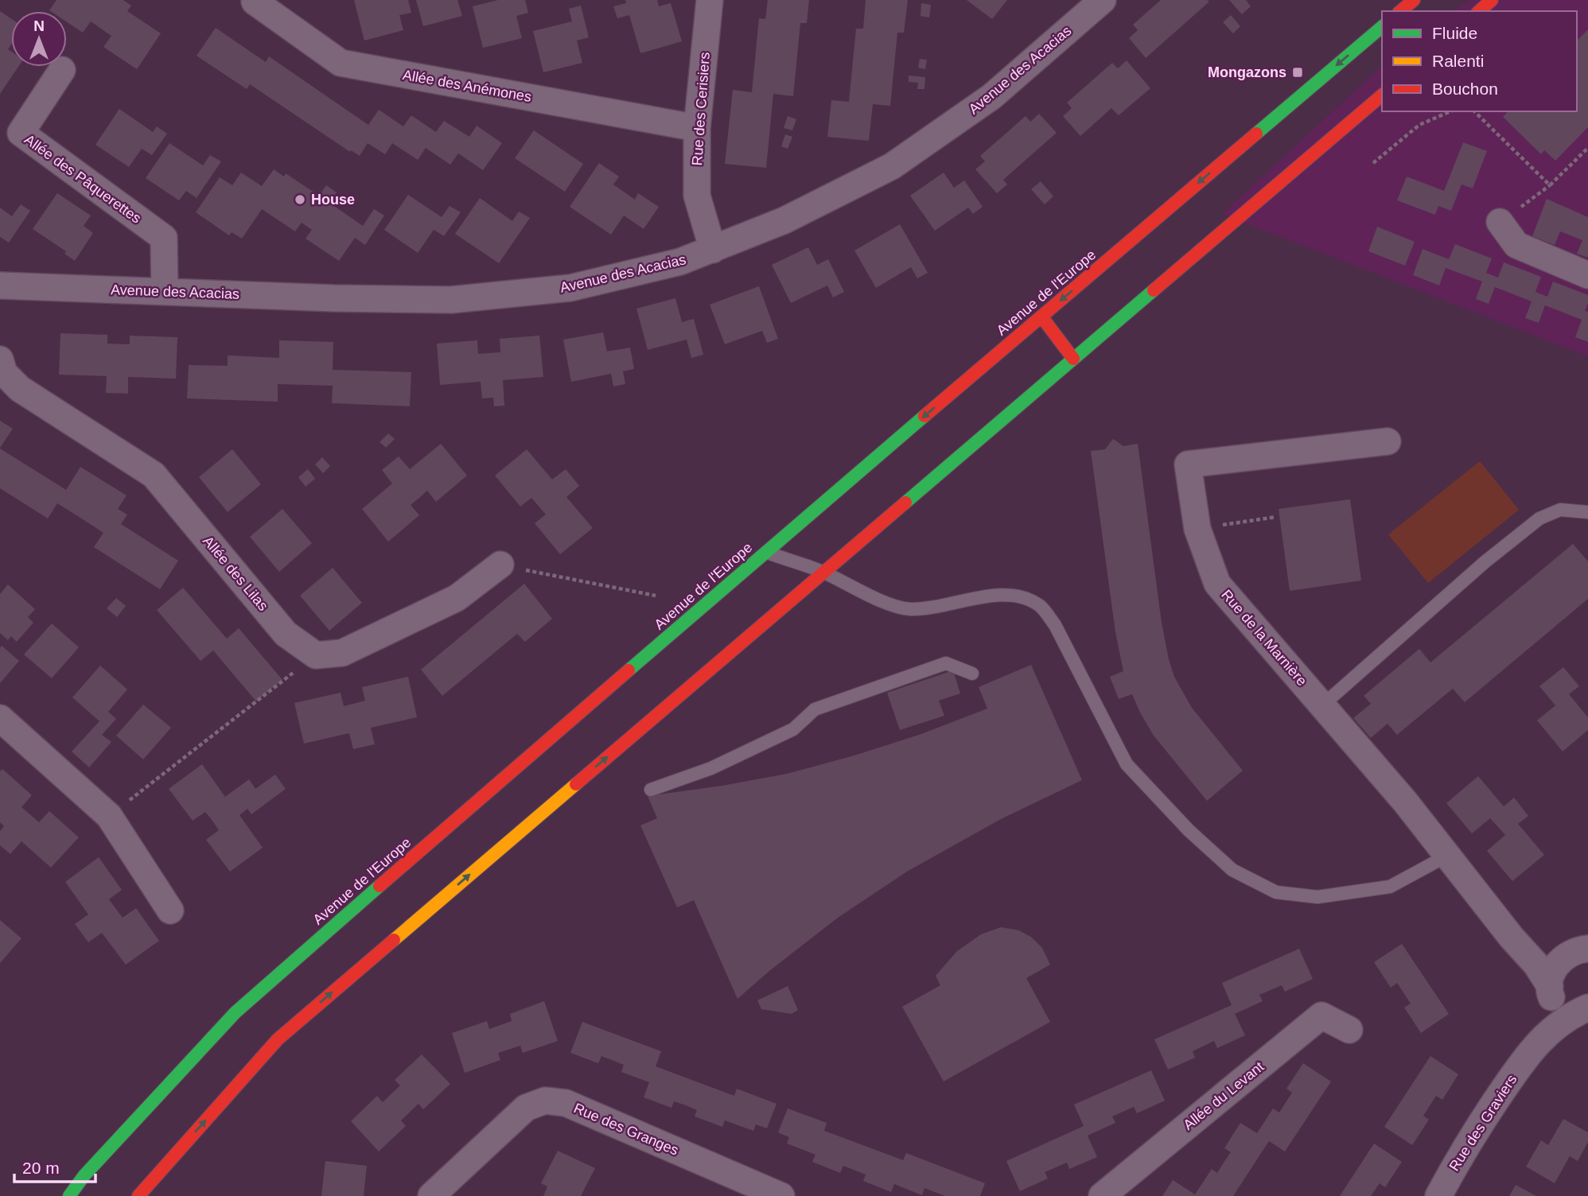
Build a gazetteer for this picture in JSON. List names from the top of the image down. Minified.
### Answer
{"streets":{"main road":["Avenue de l'Europe"],"street":["Avenue des Acacias","Allée des Anémones","Rue des Cerisiers","Allée des Pâquerettes","Allée des Lilas","Rue de la Marnière","Allée du Levant","Rue des Graviers","Rue des Granges"]},"crossings":[["Avenue des Acacias","Rue des Cerisiers"],["Avenue des Acacias","Allée des Pâquerettes"],["Allée des Anémones","Rue des Cerisiers"],["Rue de la Marnière","Rue des Graviers"]],"places":{"transit":["Mongazons"],"other":["House"]},"legend":["Fluide","Ralenti","Bouchon"],"scale_bar":"20 m","north":"top"}
